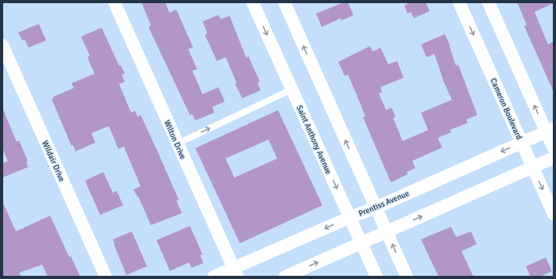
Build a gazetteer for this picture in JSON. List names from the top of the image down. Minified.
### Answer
{"streets":{"street":["Cameron Boulevard","Wilton Drive","Saint Anthony Avenue","Wildair Drive","Prentiss Avenue"]},"crossings":[["Cameron Boulevard","Prentiss Avenue"],["Wilton Drive","Prentiss Avenue"],["Saint Anthony Avenue","Prentiss Avenue"]]}
